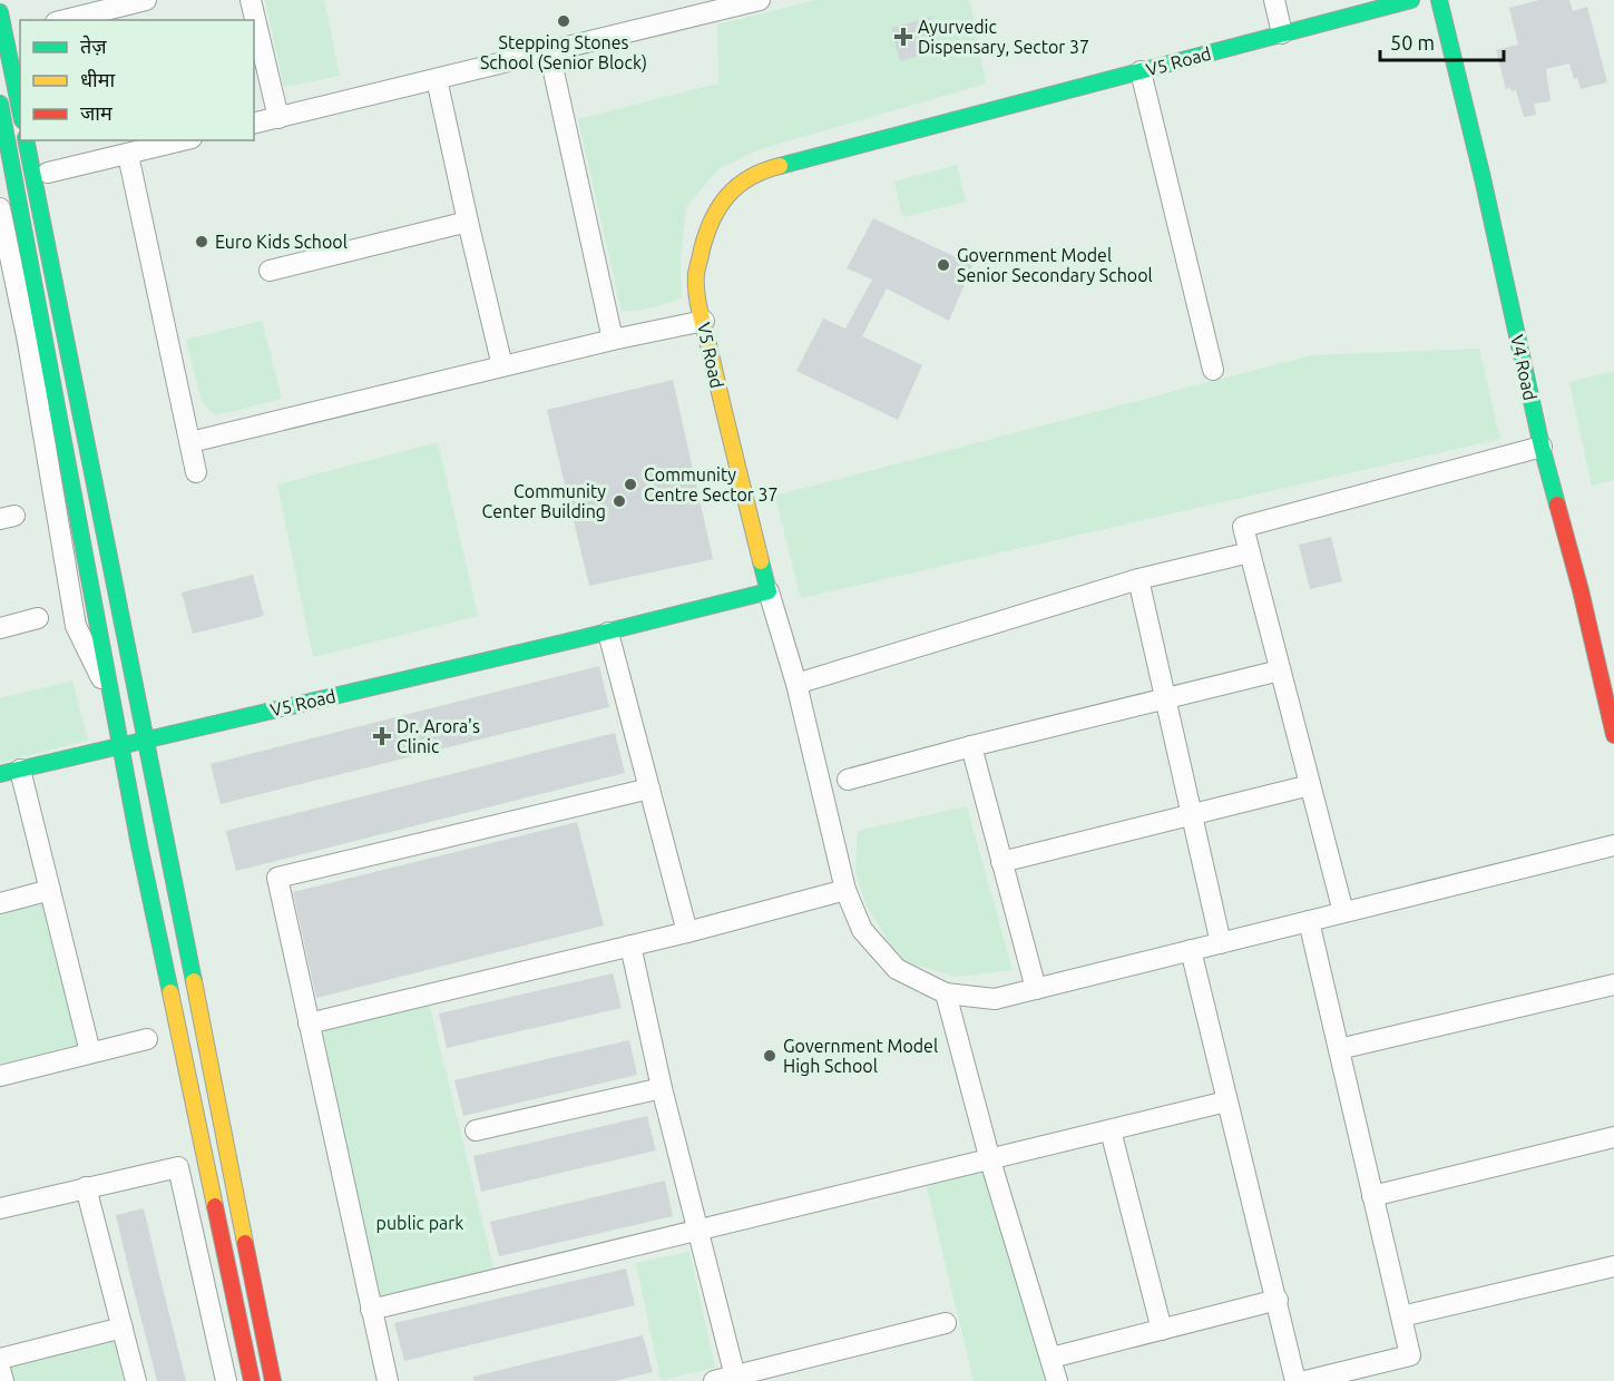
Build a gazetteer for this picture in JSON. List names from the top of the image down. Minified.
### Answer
{"streets":{"street":["V5 Road","V4 Road"]},"parks":["public park"],"places":{"other":["Stepping Stones School (Senior Block)","Euro Kids School","Government Model Senior Secondary School","Community Centre Sector 37","Community Center Building","Government Model High School"],"health":["Ayurvedic Dispensary, Sector 37","Dr. Arora's Clinic"]},"legend":["तेज़","धीमा","जाम"],"scale_bar":"50 m"}
